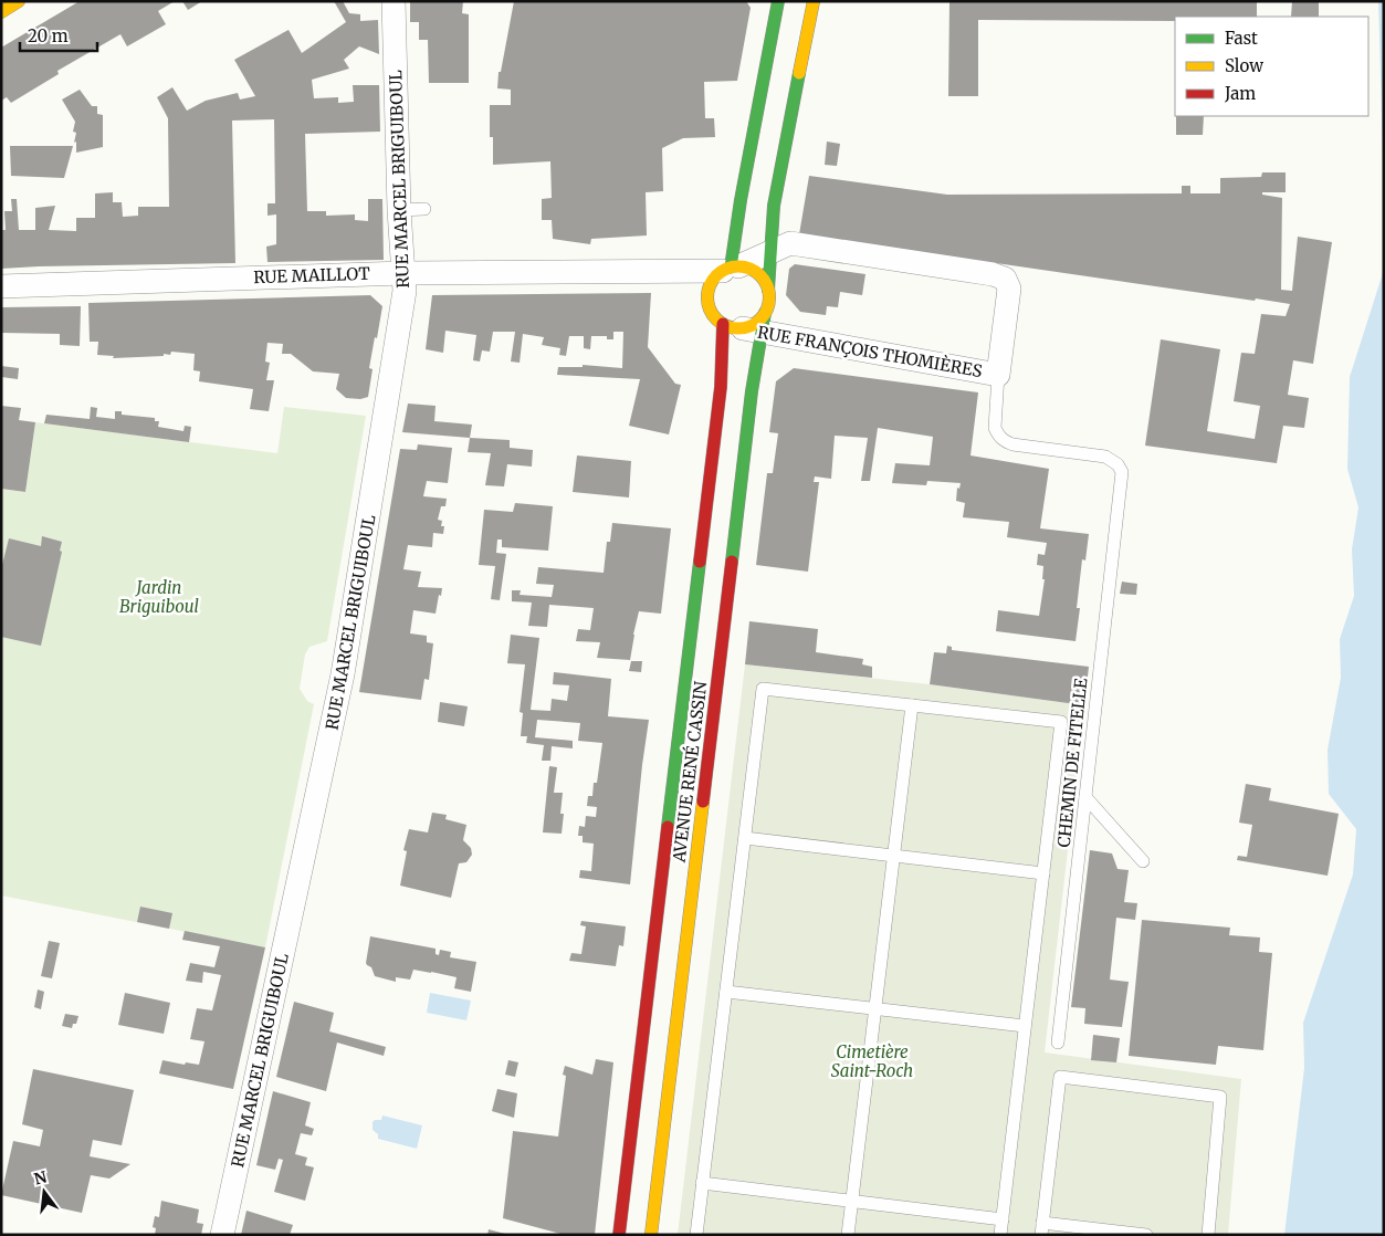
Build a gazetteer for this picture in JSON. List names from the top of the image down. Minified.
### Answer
{"streets":{"main road":["AVENUE RENÉ CASSIN"],"street":["RUE MARCEL BRIGUIBOUL","RUE MAILLOT","RUE FRANÇOIS THOMIÈRES"],"lane":["CHEMIN DE FITELLE"]},"crossings":[["RUE MARCEL BRIGUIBOUL","RUE MAILLOT"],["RUE MAILLOT","RUE FRANÇOIS THOMIÈRES"],["RUE MAILLOT","AVENUE RENÉ CASSIN"],["RUE FRANÇOIS THOMIÈRES","CHEMIN DE FITELLE"],["RUE FRANÇOIS THOMIÈRES","AVENUE RENÉ CASSIN"]],"parks":["Jardin Briguiboul","Cimetière Saint-Roch"],"legend":["Fast","Slow","Jam"],"scale_bar":"20 m","north":"top"}
